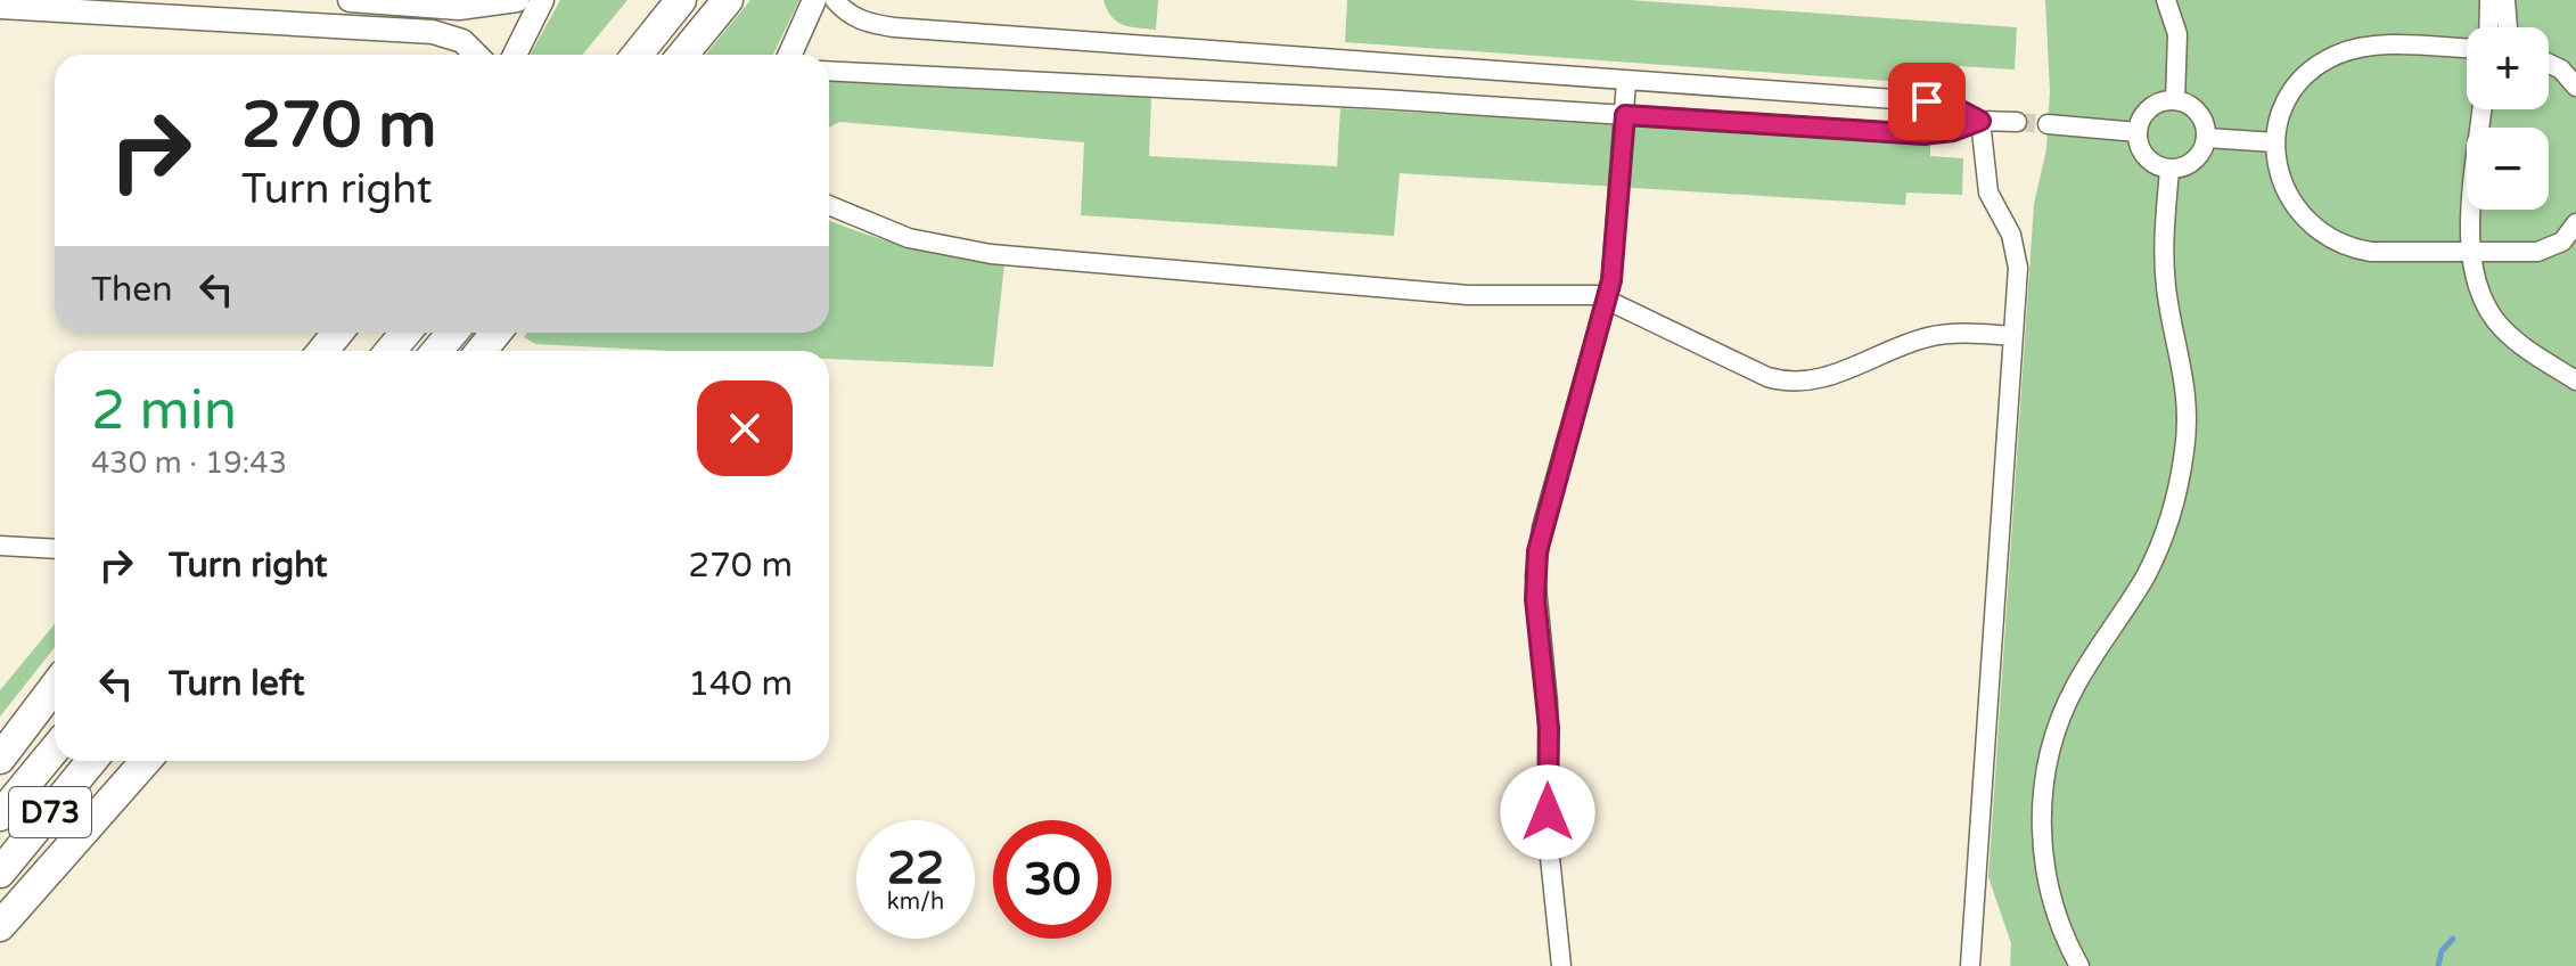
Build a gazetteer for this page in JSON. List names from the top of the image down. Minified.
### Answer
{"streets":{"main road":["D73"]},"page":{"map_buttons":["+","−"],"turn":["270 m","Turn right"],"then":"Then","heading":["2 min","430 m · 19:43"],"list":[{"name":"Turn right","value":"270 m"},{"name":"Turn left","value":"140 m"}],"speed":"22 km/h","limit":"30"}}
